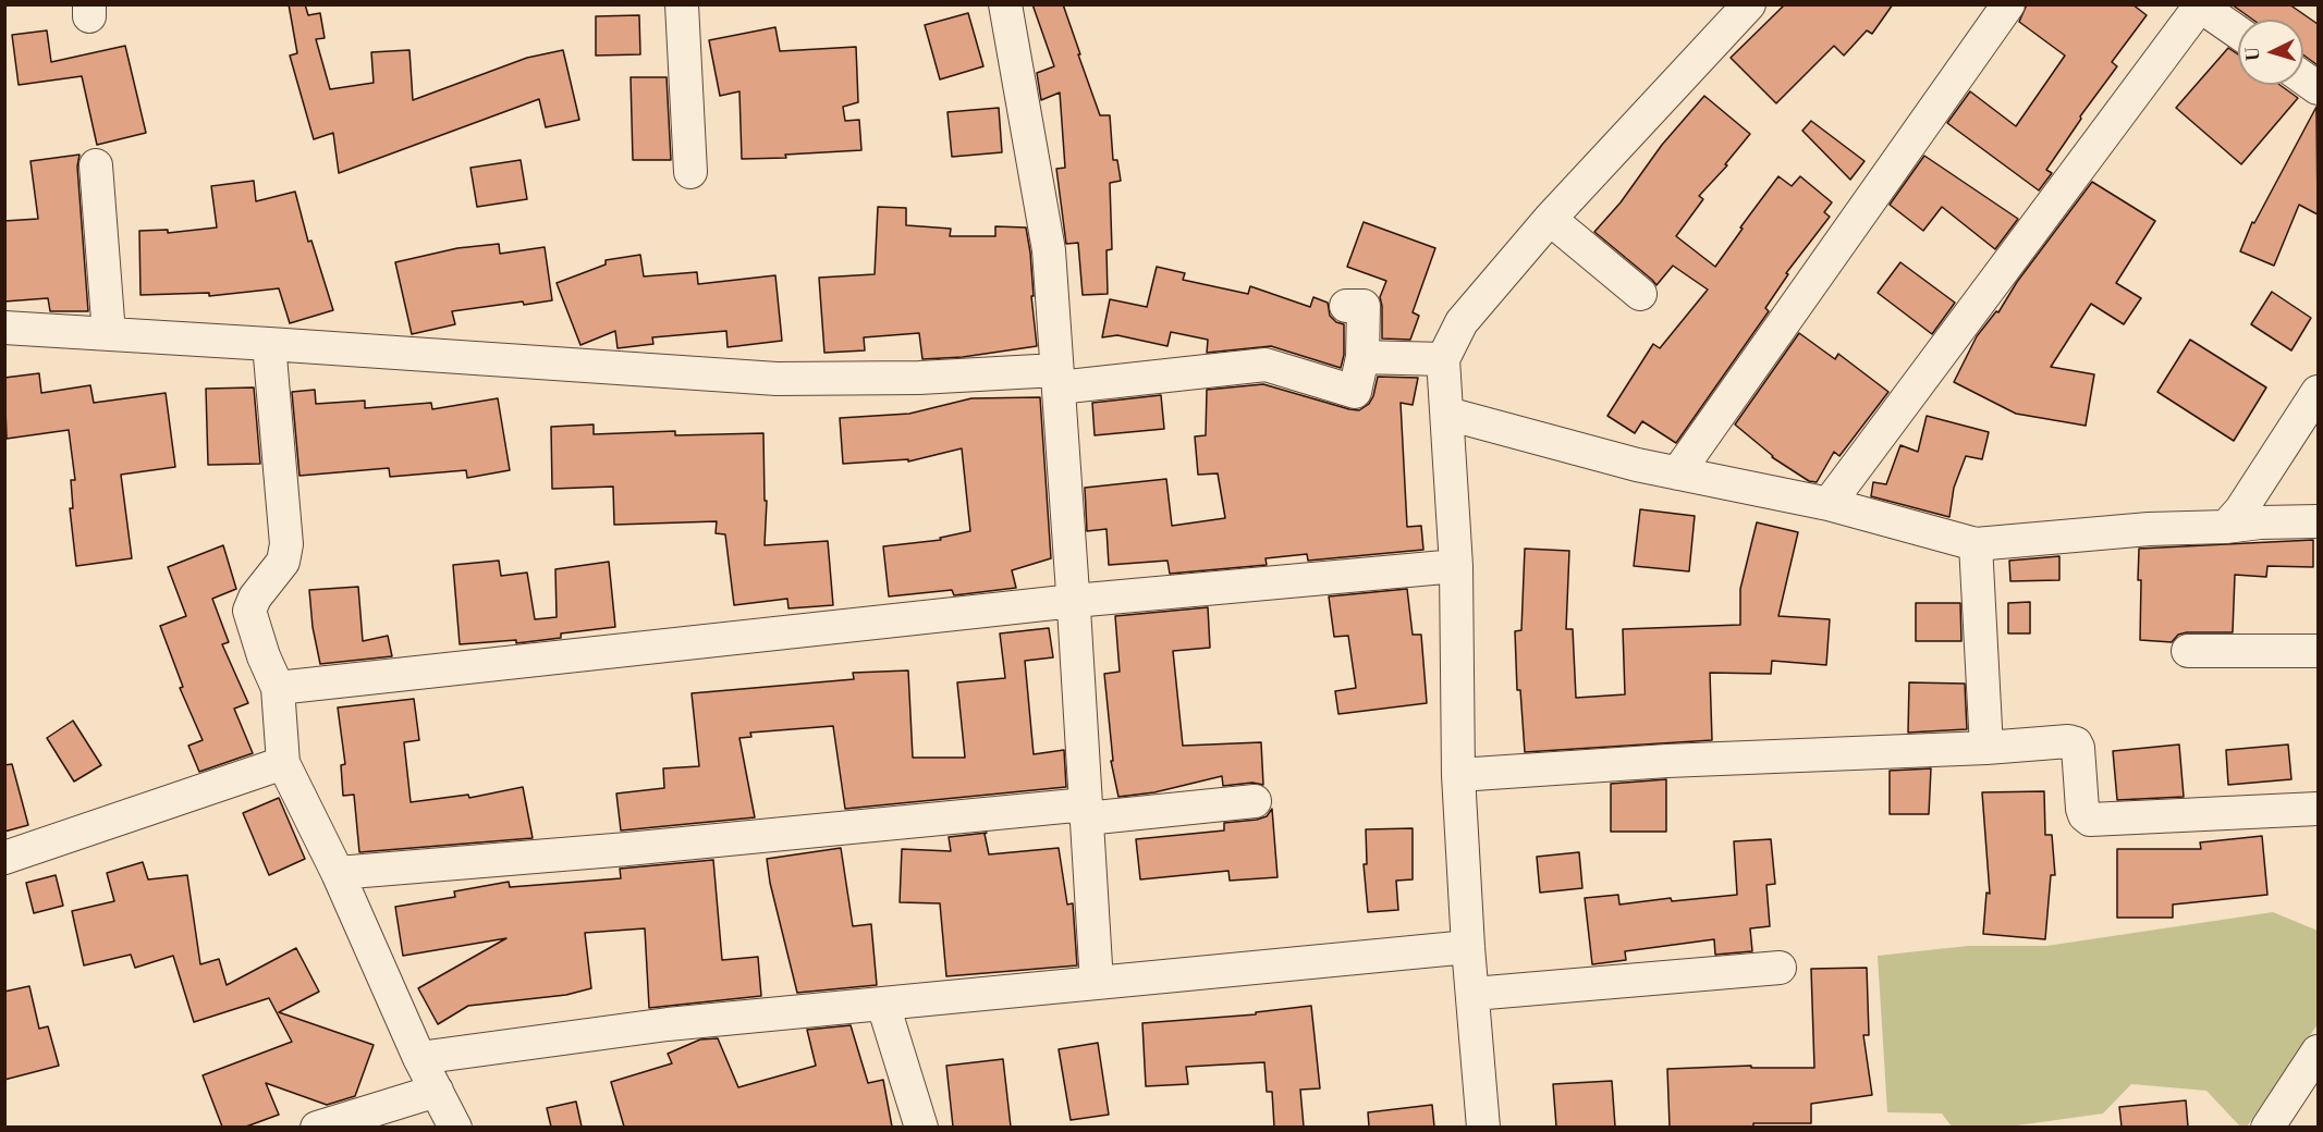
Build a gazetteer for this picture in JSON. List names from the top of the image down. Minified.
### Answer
{"north":"left"}
